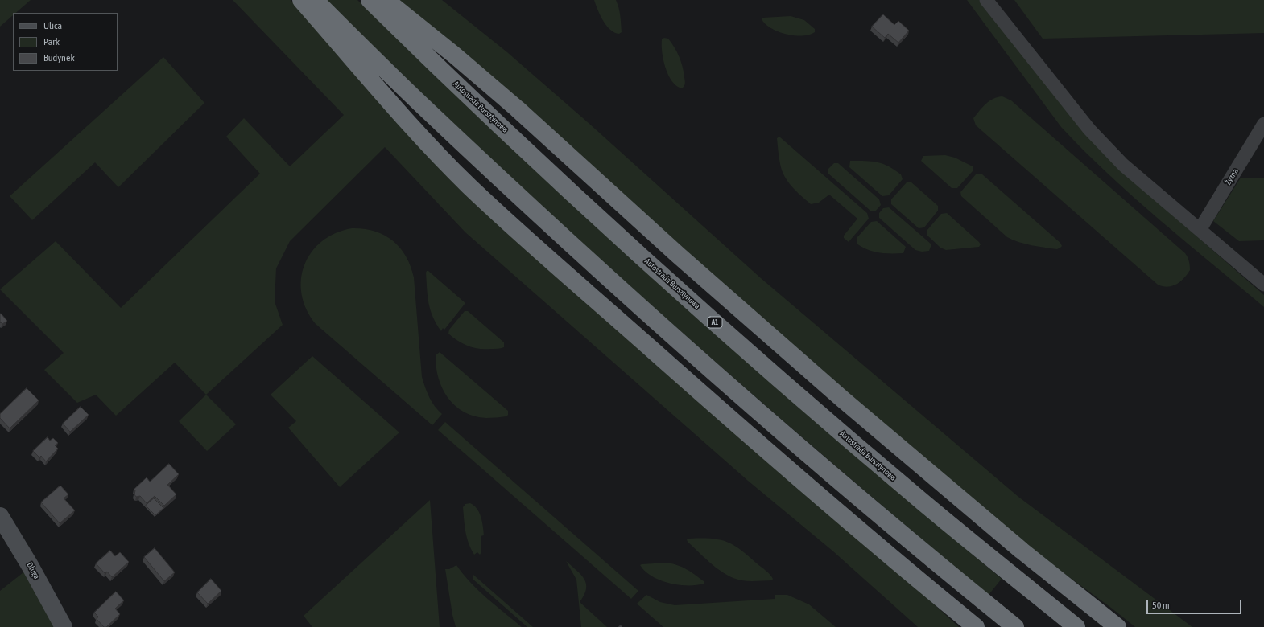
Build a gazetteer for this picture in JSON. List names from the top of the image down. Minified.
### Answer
{"streets":{"highway":["Autostrada Bursztynowa","A1"],"street":["Żyzna","Długa"]},"legend":["Ulica","Park","Budynek"],"scale_bar":"50 m"}
